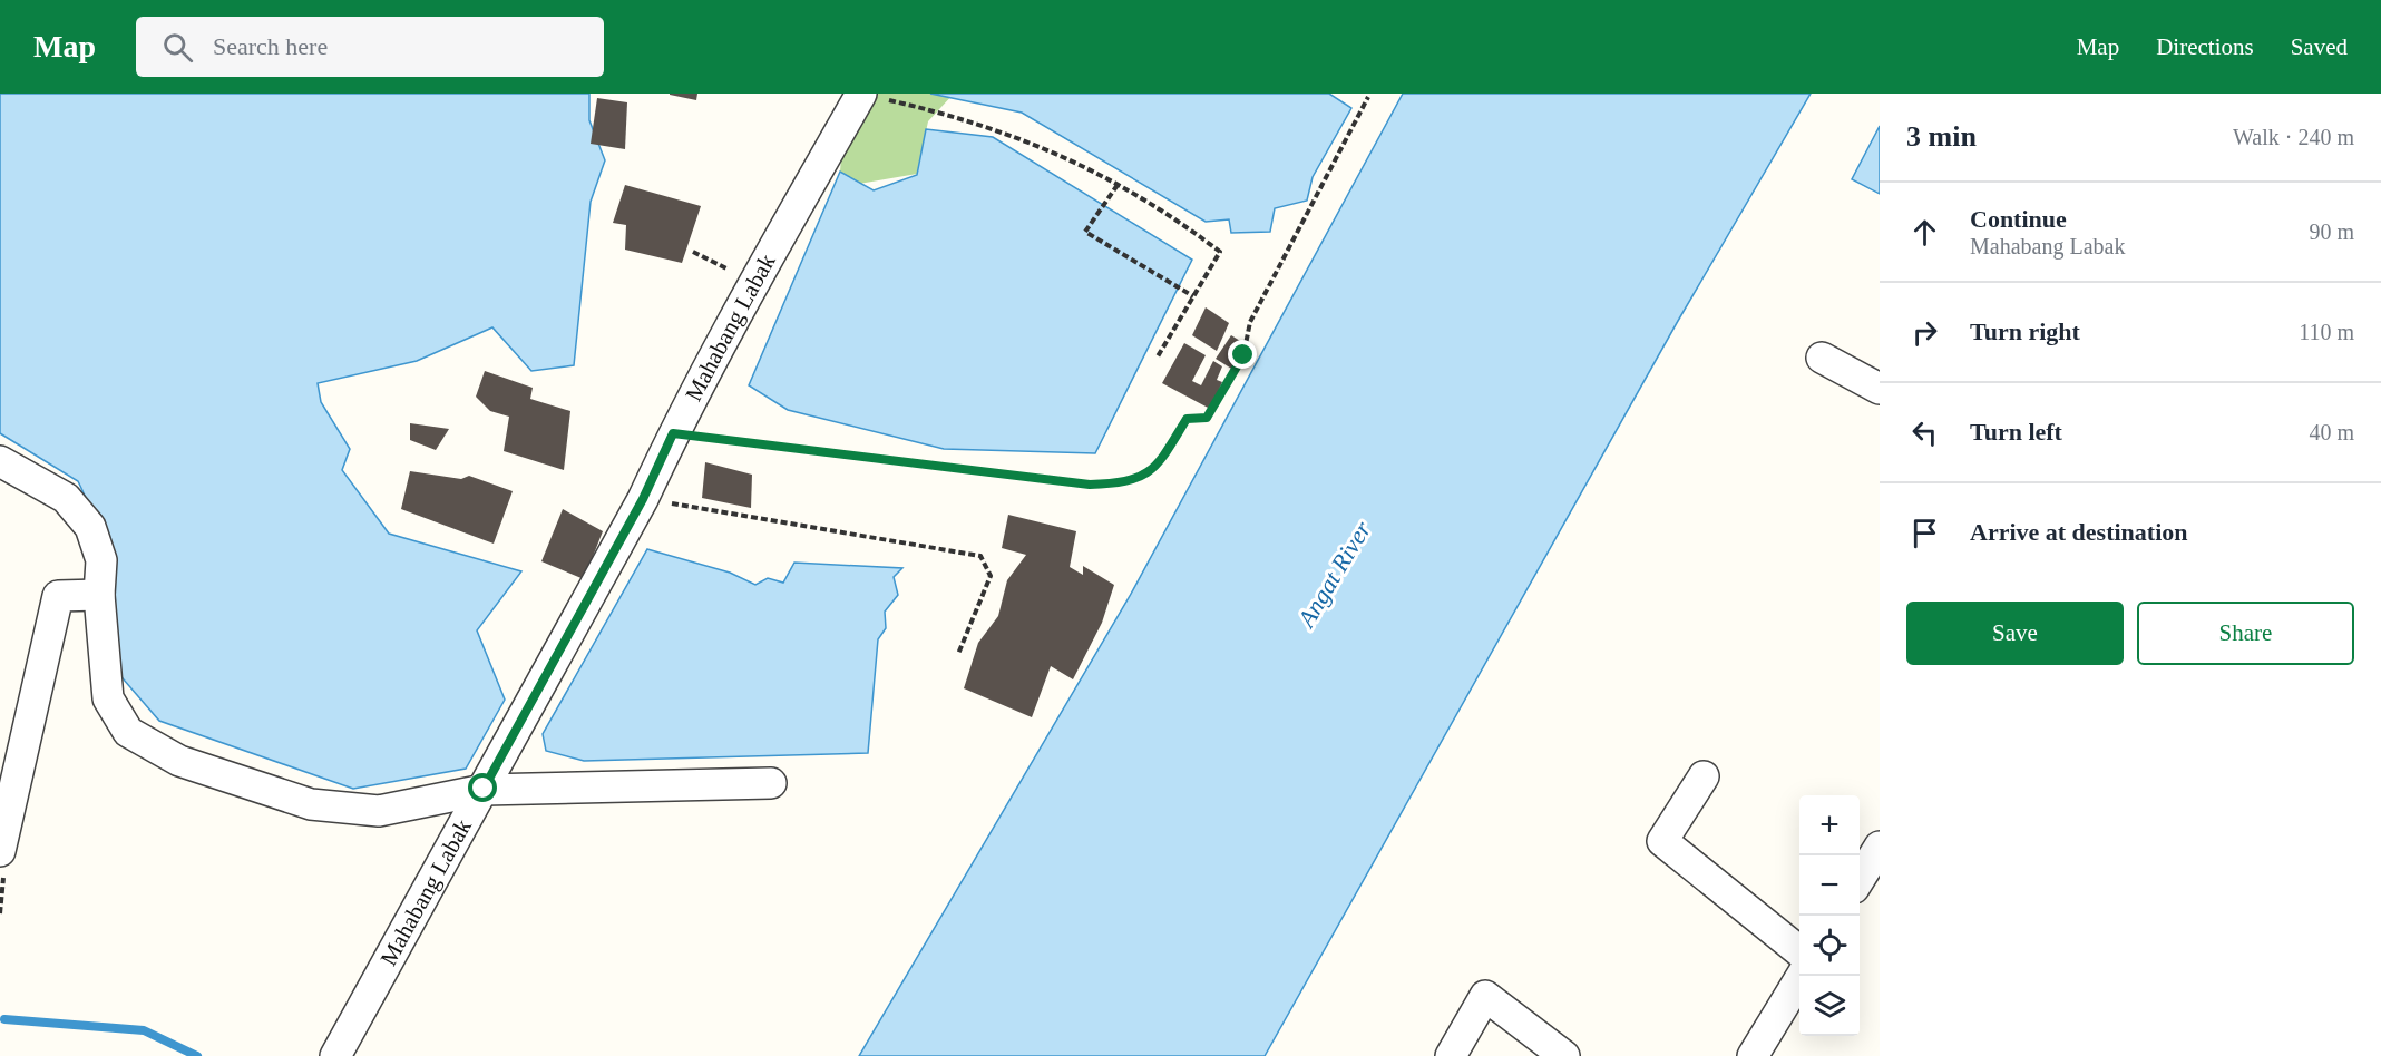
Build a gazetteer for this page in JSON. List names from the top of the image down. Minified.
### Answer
{"streets":{"street":["Mahabang Labak"]},"water":["Angat River"],"page":{"header":"Map","search":"Search here","nav":["Map","Directions","Saved"],"heading":["3 min","Walk · 240 m"],"list":[["Continue","Mahabang Labak","90 m"],["Turn right","110 m"],["Turn left","40 m"],"Arrive at destination"],"buttons":["Save","Share"],"map_buttons":["+","−"]}}
